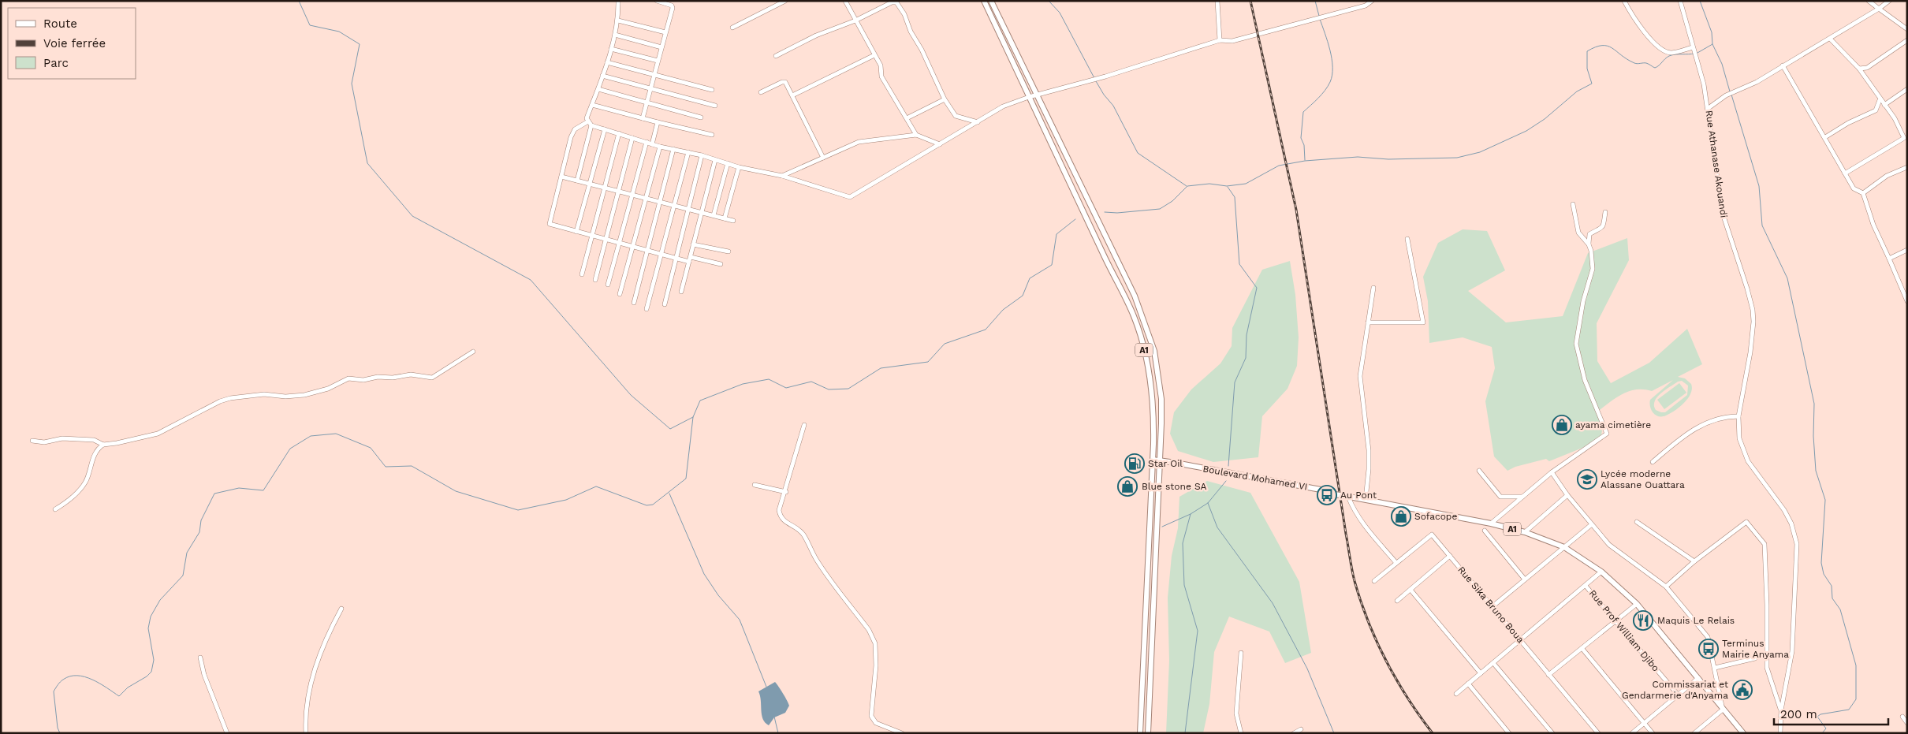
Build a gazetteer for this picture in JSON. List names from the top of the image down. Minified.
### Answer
{"streets":{"main road":["A1","Boulevard Mohamed VI"],"street":["Rue Athanase Akouandi","Rue Sika Bruno Boua","Rue Prof William Djibo"]},"crossings":[["A1","Boulevard Mohamed VI"]],"places":{"shop":["ayama cimetière","Blue stone SA","Sofacope"],"fuel station":["Star Oil"],"school or university":["Lycée moderne Alassane Ouattara"],"bus stop":["Au Pont","Terminus Mairie Anyama"],"restaurant":["Maquis Le Relais"],"public building":["Commissariat et Gendarmerie d'Anyama"]},"legend":["Route","Voie ferrée","Parc"],"scale_bar":"200 m"}
